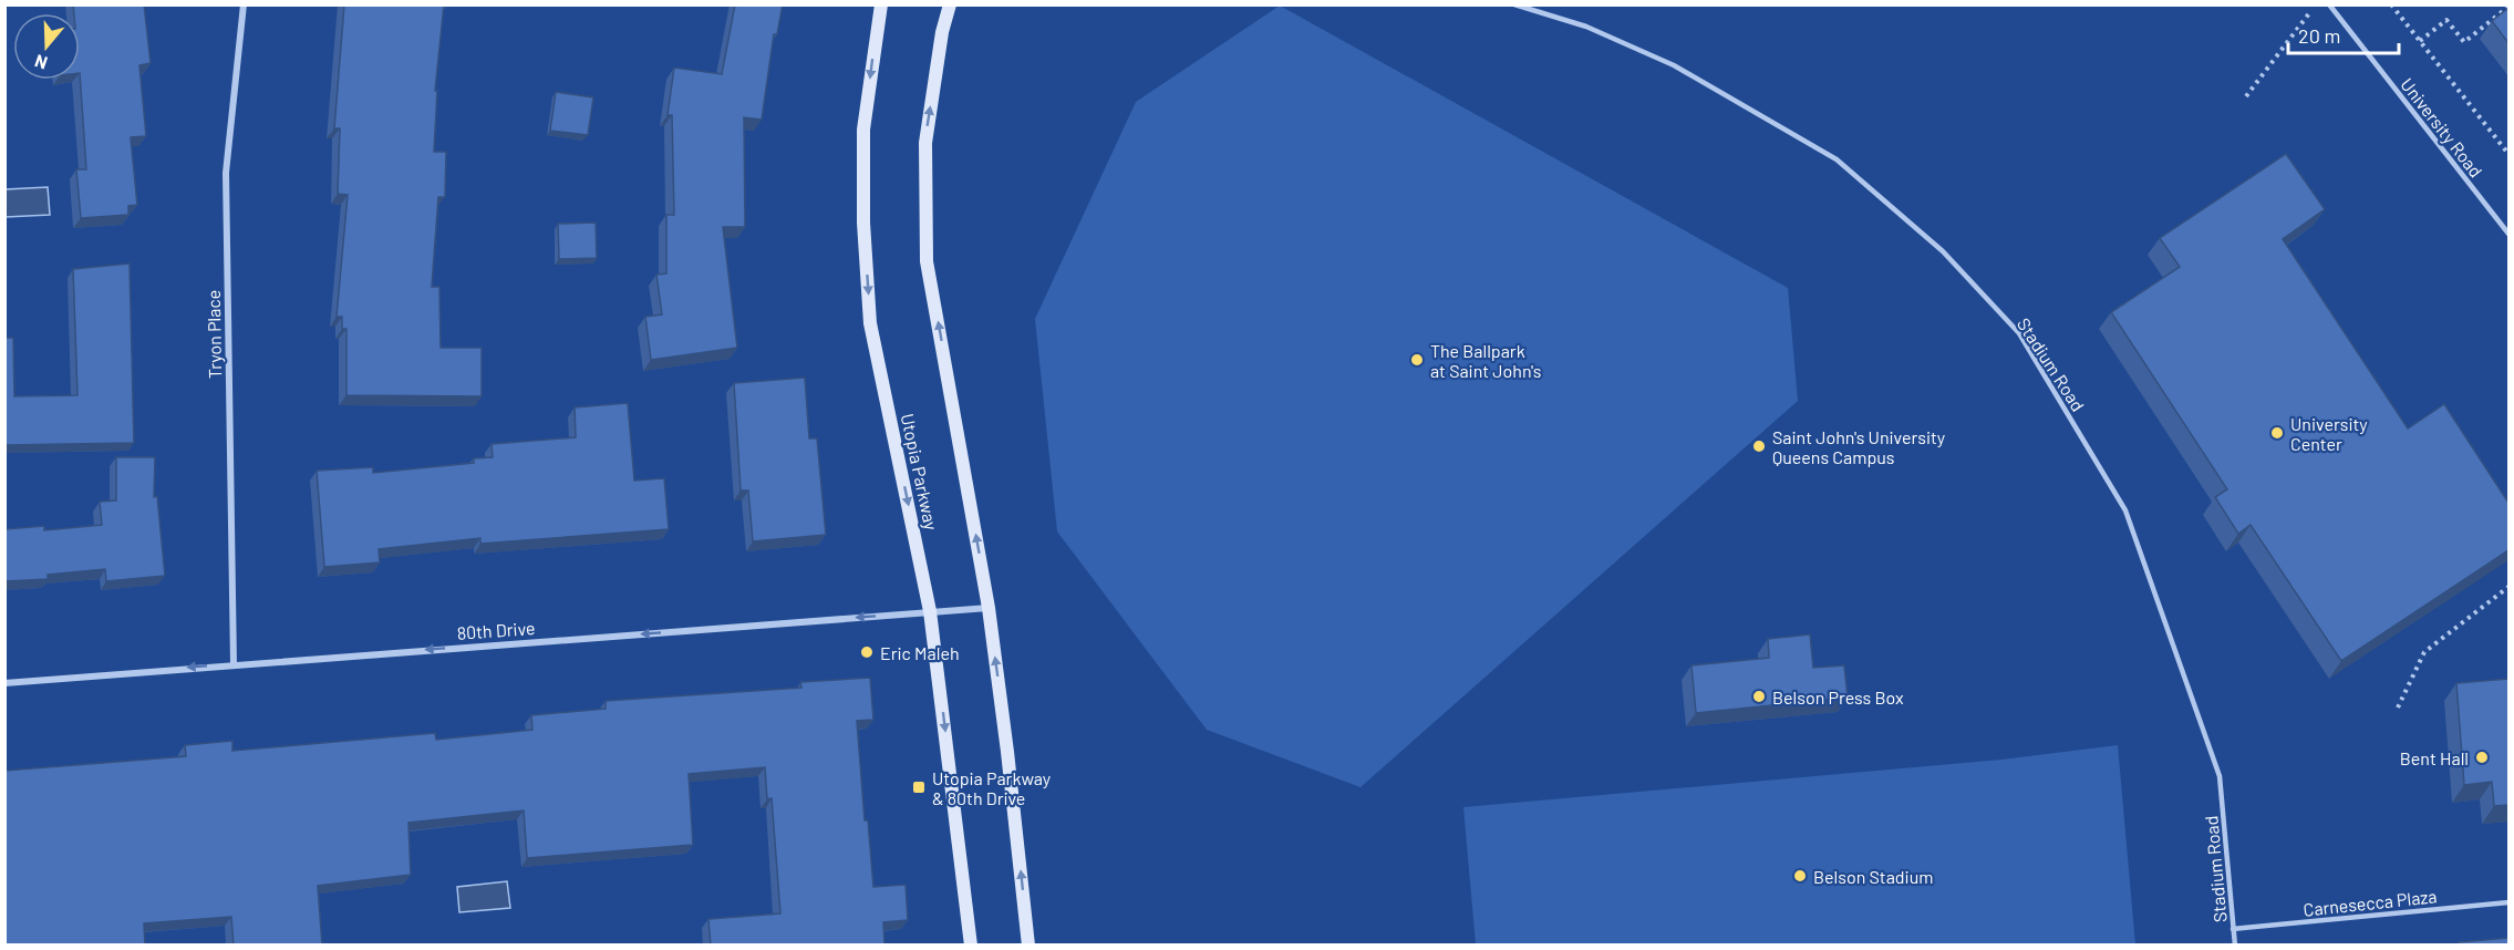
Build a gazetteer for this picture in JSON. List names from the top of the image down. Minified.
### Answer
{"streets":{"main road":["Utopia Parkway"],"street":["Tryon Place","80th Drive"],"lane":["University Road","Stadium Road","Carnesecca Plaza"]},"crossings":[["Tryon Place","80th Drive"],["Stadium Road","Carnesecca Plaza"],["Utopia Parkway","80th Drive"]],"one_way":["80th Drive"],"places":{"other":["The Ballpark at Saint John's","University Center","Saint John's University Queens Campus","Eric Maleh","Belson Press Box","Bent Hall","Belson Stadium"],"transit":["Utopia Parkway & 80th Drive"]},"scale_bar":"20 m","north":"bottom"}
